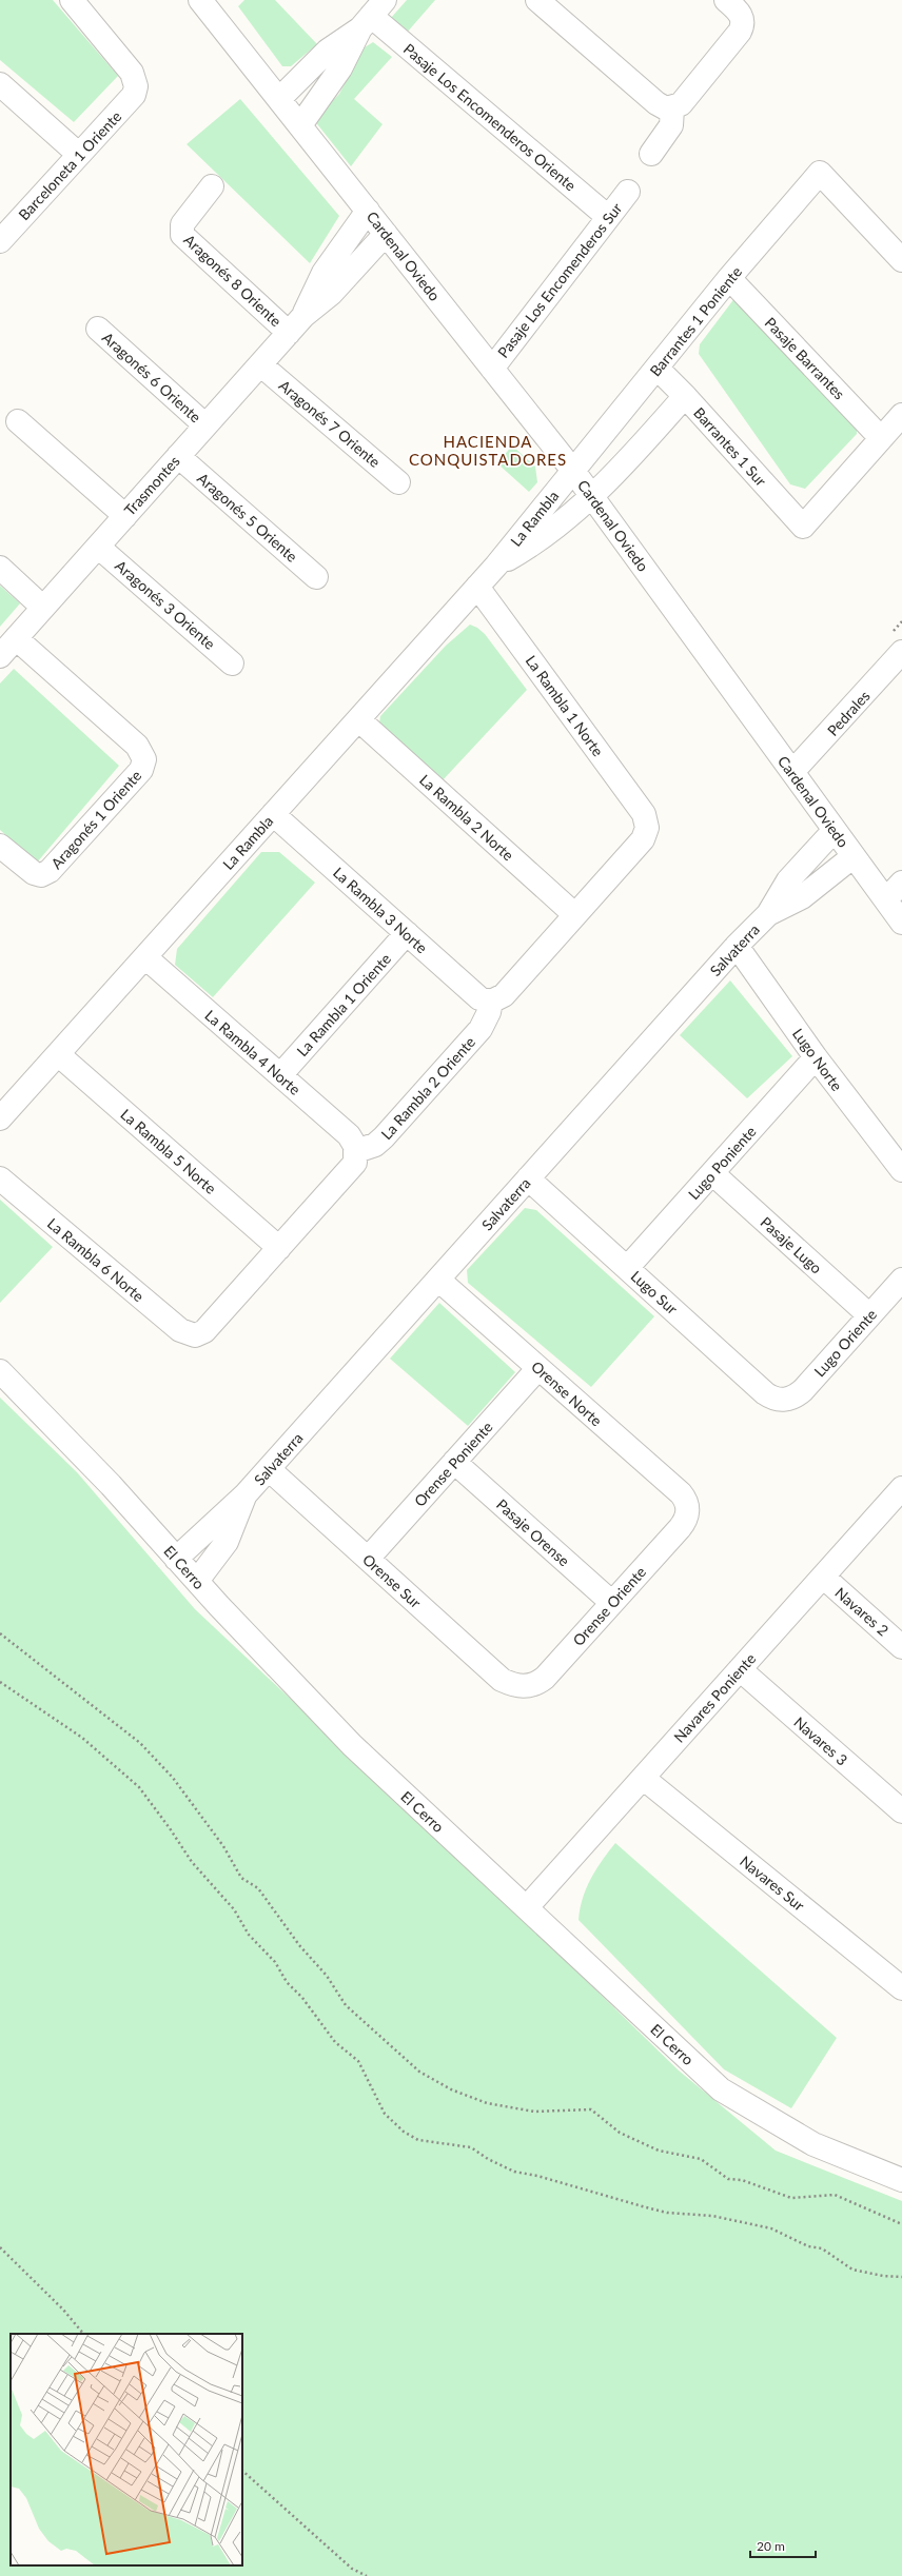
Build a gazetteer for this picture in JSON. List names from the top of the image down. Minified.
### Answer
{"streets":{"street":["Pasaje Los Encomenderos Oriente","Barceloneta 1 Oriente","Cardenal Oviedo","Aragonés 8 Oriente","Pasaje Los Encomenderos Sur","Barrantes 1 Poniente","Pasaje Barrantes","Aragonés 6 Oriente","Aragonés 7 Oriente","Barrantes 1 Sur","Trasmontes","Aragonés 5 Oriente","La Rambla","Aragonés 3 Oriente","La Rambla 1 Norte","Pedrales","La Rambla 2 Norte","Aragonés 1 Oriente","La Rambla 3 Norte","Salvaterra","La Rambla 1 Oriente","La Rambla 4 Norte","Lugo Norte","La Rambla 2 Oriente","La Rambla 5 Norte","Lugo Poniente","Pasaje Lugo","La Rambla 6 Norte","Lugo Sur","Lugo Oriente","Orense Norte","Orense Poniente","Pasaje Orense","El Cerro","Orense Sur","Orense Oriente","Navares 2","Navares Poniente","Navares 3","Navares Sur"]},"crossings":[["Pasaje Los Encomenderos Oriente","Pasaje Los Encomenderos Sur"],["Cardenal Oviedo","Pasaje Los Encomenderos Sur"],["Cardenal Oviedo","Barrantes 1 Poniente"],["Cardenal Oviedo","Trasmontes"],["Cardenal Oviedo","La Rambla"],["Cardenal Oviedo","Pedrales"],["Cardenal Oviedo","Salvaterra"],["Aragonés 8 Oriente","Trasmontes"],["Barrantes 1 Poniente","Pasaje Barrantes"],["Barrantes 1 Poniente","Barrantes 1 Sur"],["Barrantes 1 Poniente","La Rambla"],["Pasaje Barrantes","Barrantes 1 Sur"],["Aragonés 6 Oriente","Trasmontes"],["Aragonés 7 Oriente","Trasmontes"],["Trasmontes","Aragonés 5 Oriente"],["Trasmontes","Aragonés 3 Oriente"],["Trasmontes","Aragonés 1 Oriente"],["La Rambla","La Rambla 1 Norte"],["La Rambla","La Rambla 2 Norte"],["La Rambla","La Rambla 3 Norte"],["La Rambla","La Rambla 4 Norte"],["La Rambla","La Rambla 5 Norte"],["La Rambla 1 Norte","La Rambla 2 Norte"],["La Rambla 3 Norte","La Rambla 1 Oriente"],["La Rambla 3 Norte","La Rambla 2 Oriente"],["Salvaterra","Lugo Norte"],["Salvaterra","Lugo Sur"],["Salvaterra","Orense Norte"],["Salvaterra","El Cerro"],["Salvaterra","Orense Sur"],["La Rambla 1 Oriente","La Rambla 4 Norte"],["La Rambla 4 Norte","La Rambla 2 Oriente"],["Lugo Norte","Lugo Poniente"],["La Rambla 5 Norte","La Rambla 6 Norte"],["Lugo Poniente","Pasaje Lugo"],["Lugo Poniente","Lugo Sur"],["Pasaje Lugo","Lugo Oriente"],["Lugo Sur","Lugo Oriente"],["Orense Norte","Orense Poniente"],["Orense Norte","Orense Oriente"],["Orense Poniente","Pasaje Orense"],["Orense Poniente","Orense Sur"],["Pasaje Orense","Orense Oriente"],["El Cerro","Navares Poniente"],["Orense Sur","Orense Oriente"],["Navares 2","Navares Poniente"],["Navares Poniente","Navares 3"],["Navares Poniente","Navares Sur"]],"districts":["HACIENDA CONQUISTADORES"],"scale_bar":"20 m"}
